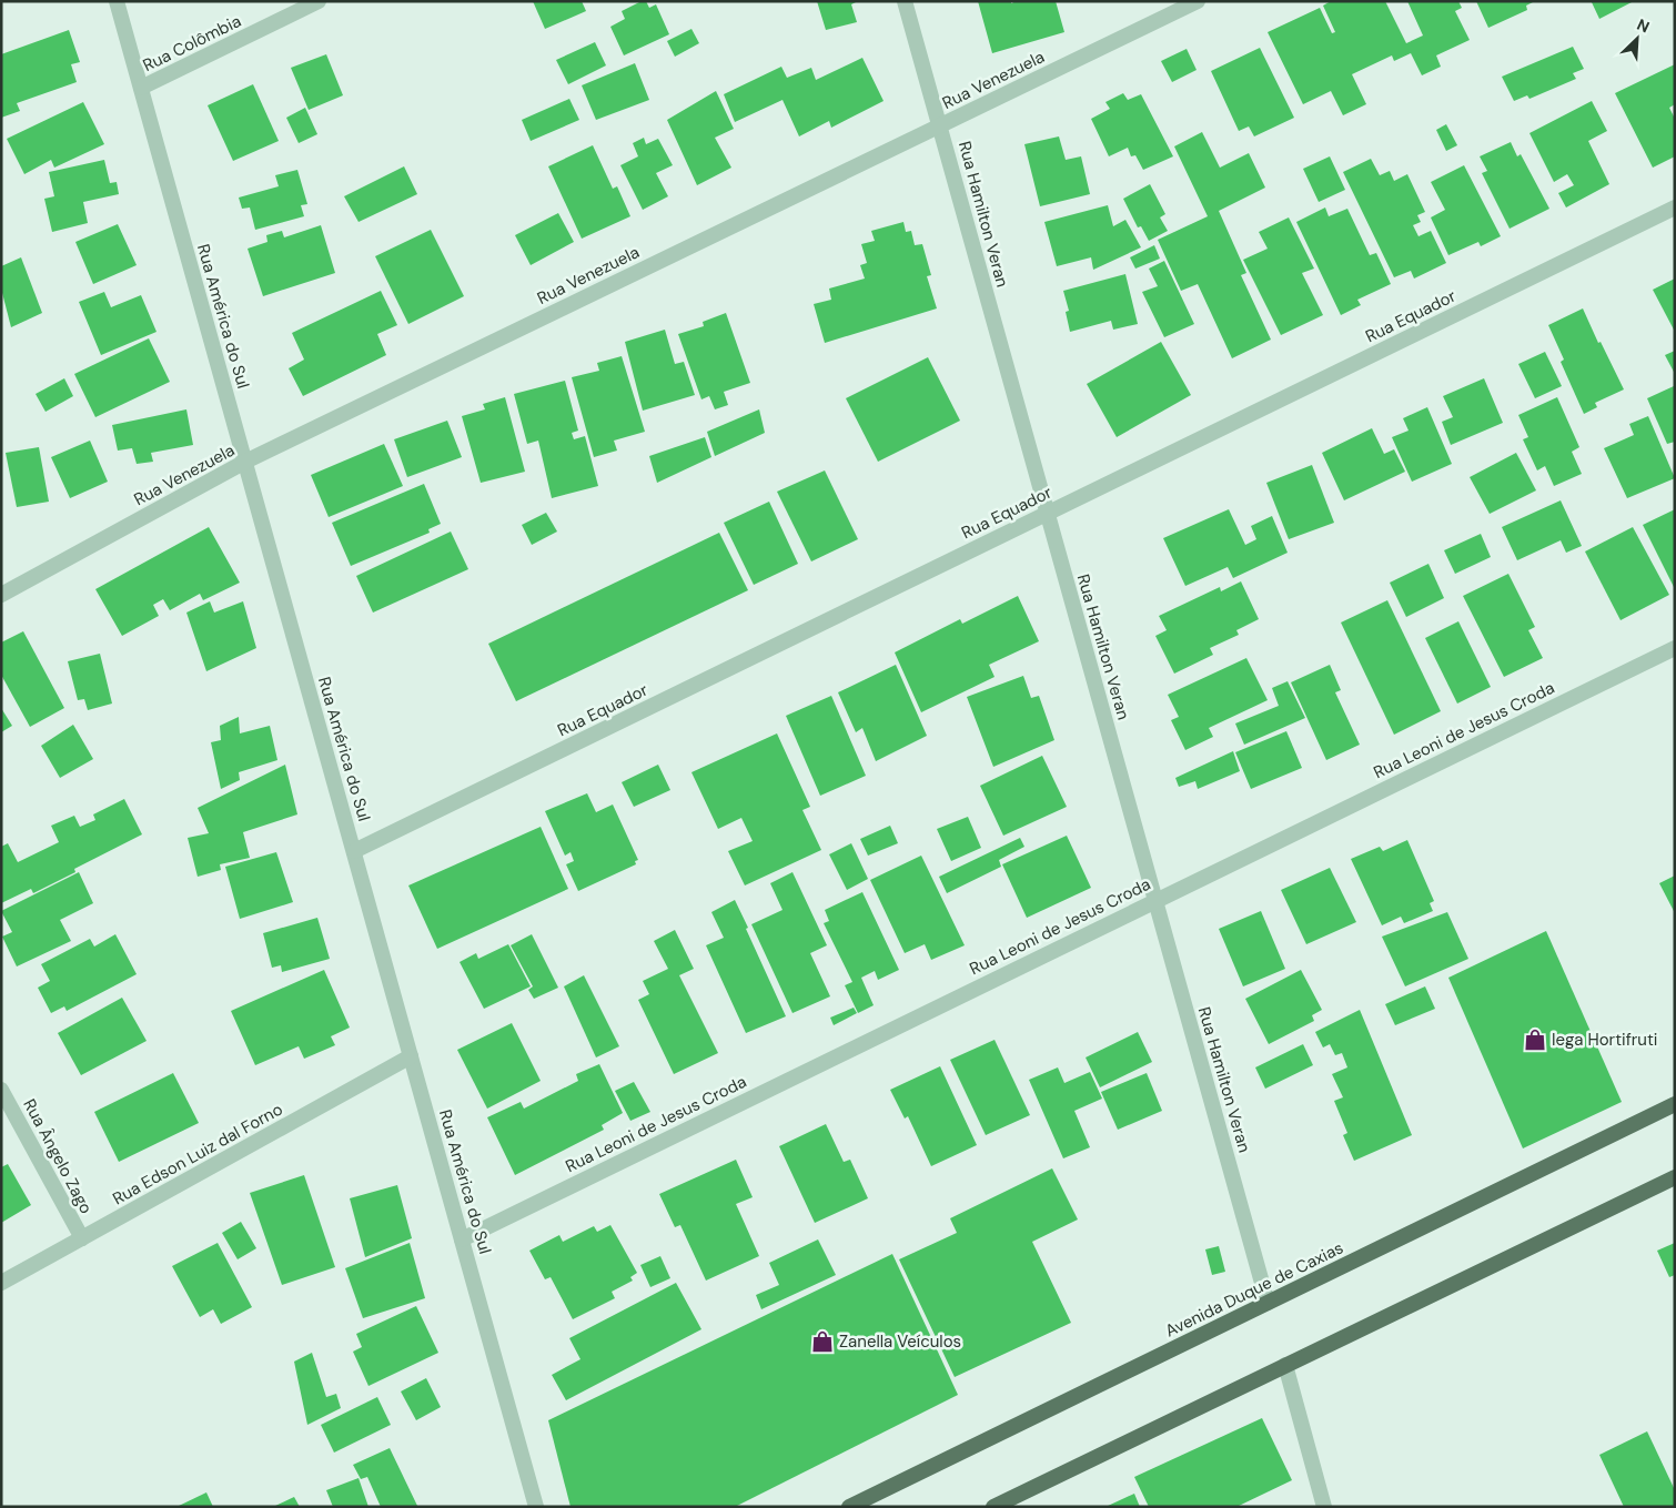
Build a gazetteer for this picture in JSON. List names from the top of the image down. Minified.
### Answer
{"streets":{"main road":["Avenida Duque de Caxias"],"street":["Rua Colômbia","Rua Venezuela","Rua Hamilton Veran","Rua América do Sul","Rua Equador","Rua Leoni de Jesus Croda","Rua Edson Luiz dal Forno","Rua Ângelo Zago"]},"crossings":[["Rua Colômbia","Rua América do Sul"],["Rua Venezuela","Rua Hamilton Veran"],["Rua Venezuela","Rua América do Sul"],["Rua Hamilton Veran","Rua Equador"],["Rua Hamilton Veran","Rua Leoni de Jesus Croda"],["Rua Hamilton Veran","Avenida Duque de Caxias"],["Rua América do Sul","Rua Equador"],["Rua América do Sul","Rua Leoni de Jesus Croda"],["Rua América do Sul","Rua Edson Luiz dal Forno"],["Rua Edson Luiz dal Forno","Rua Ângelo Zago"]],"places":{"shop":["Iega Hortifruti","Zanella Veículos"]},"north":"top right"}
